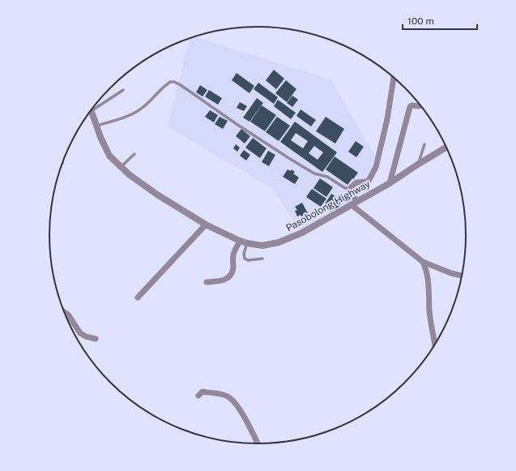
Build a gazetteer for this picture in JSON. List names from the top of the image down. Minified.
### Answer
{"streets":{"street":["Pasobolong Highway"]},"scale_bar":"100 m"}
